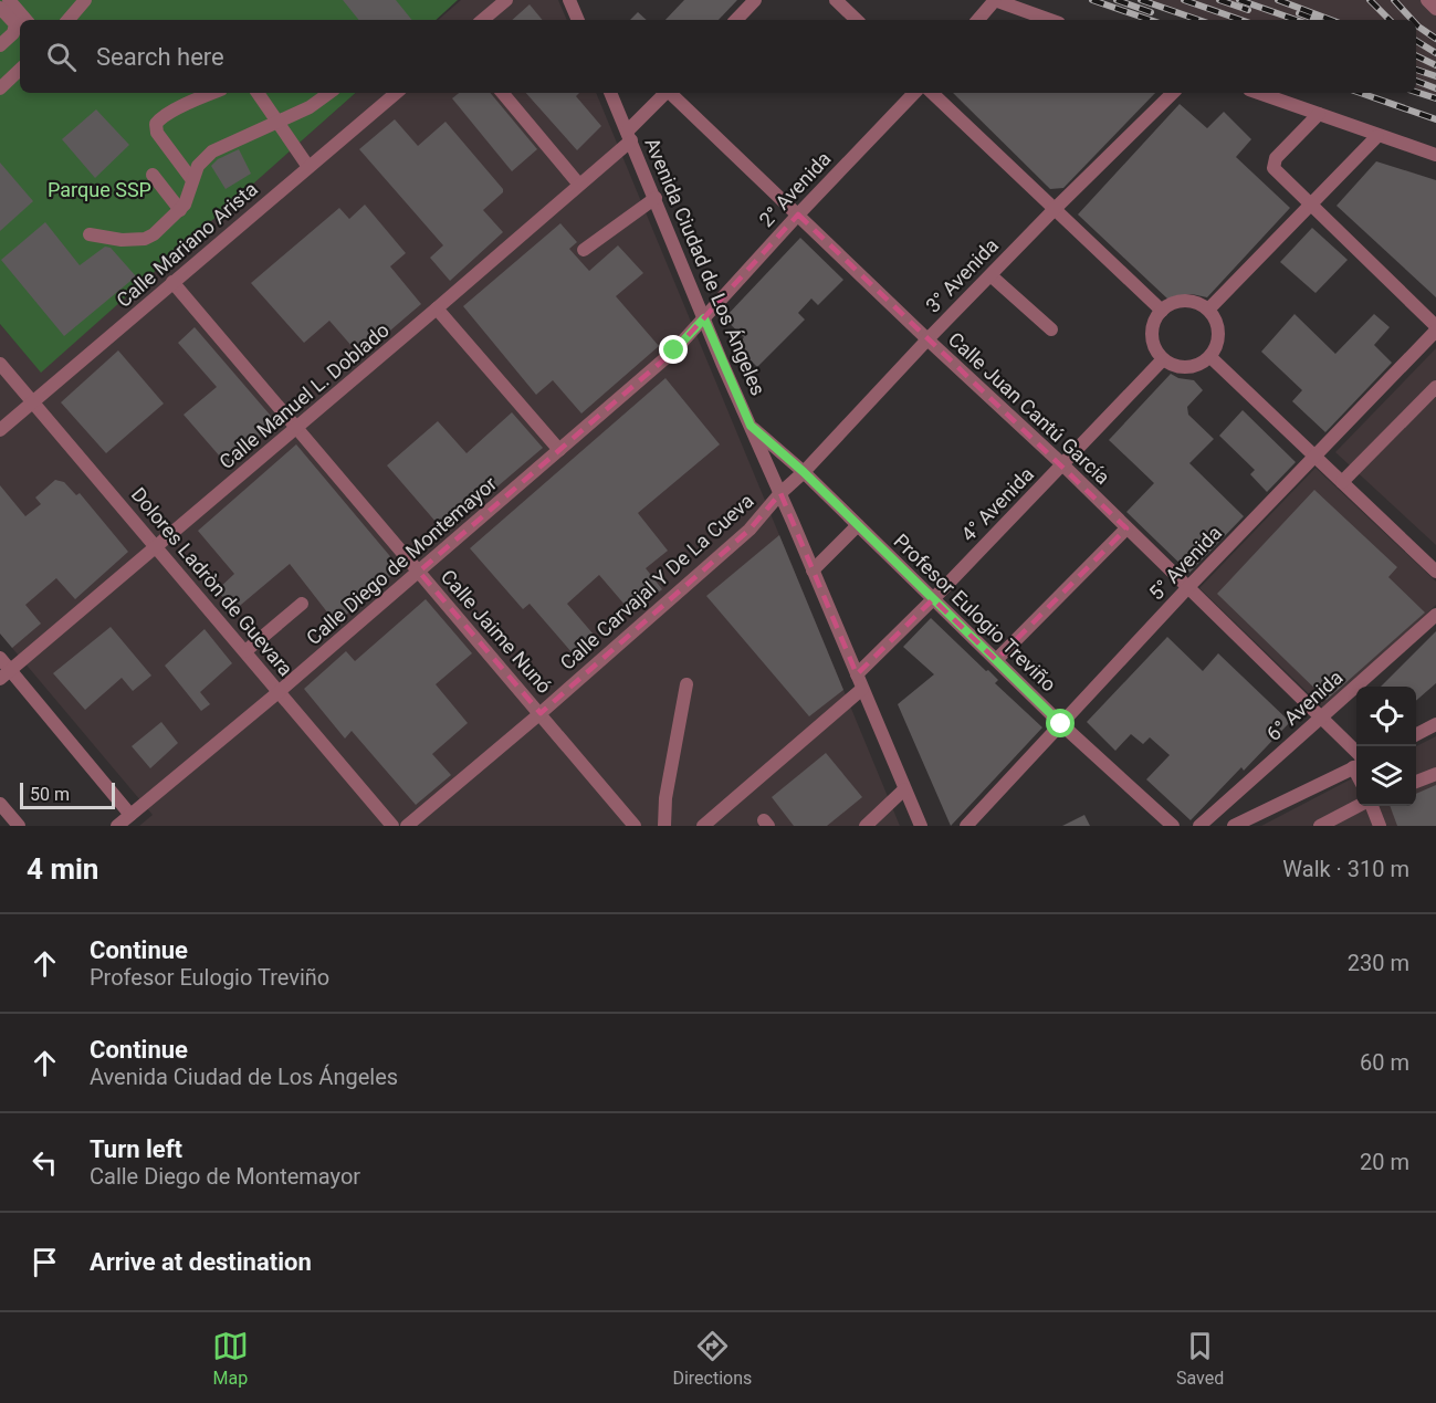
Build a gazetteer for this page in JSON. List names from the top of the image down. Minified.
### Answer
{"streets":{"street":["2° Avenida","Calle Mariano Arista","Avenida Ciudad de Los Ángeles","3° Avenida","Calle Manuel L. Doblado","Calle Juan Cantú García","4° Avenida","Calle Diego de Montemayor","5° Avenida","Dolores Ladròn de Guevara","Calle Carvajal Y De La Cueva","Profesor Eulogio Treviño","Calle Jaime Nunó","6° Avenida"]},"crossings":[["2° Avenida","Avenida Ciudad de Los Ángeles"],["2° Avenida","Calle Juan Cantú García"],["2° Avenida","Calle Diego de Montemayor"],["Calle Mariano Arista","Dolores Ladròn de Guevara"],["Calle Mariano Arista","Calle Jaime Nunó"],["Avenida Ciudad de Los Ángeles","3° Avenida"],["Avenida Ciudad de Los Ángeles","Calle Manuel L. Doblado"],["Avenida Ciudad de Los Ángeles","4° Avenida"],["Avenida Ciudad de Los Ángeles","Calle Diego de Montemayor"],["Avenida Ciudad de Los Ángeles","Calle Carvajal Y De La Cueva"],["Avenida Ciudad de Los Ángeles","Profesor Eulogio Treviño"],["3° Avenida","Calle Juan Cantú García"],["3° Avenida","Calle Carvajal Y De La Cueva"],["3° Avenida","Profesor Eulogio Treviño"],["Calle Manuel L. Doblado","Dolores Ladròn de Guevara"],["Calle Manuel L. Doblado","Calle Jaime Nunó"],["Calle Juan Cantú García","4° Avenida"],["Calle Juan Cantú García","5° Avenida"],["Calle Juan Cantú García","6° Avenida"],["4° Avenida","Profesor Eulogio Treviño"],["Calle Diego de Montemayor","Dolores Ladròn de Guevara"],["Calle Diego de Montemayor","Calle Jaime Nunó"],["5° Avenida","Profesor Eulogio Treviño"],["Calle Carvajal Y De La Cueva","Calle Jaime Nunó"]],"parks":["Parque SSP"],"scale_bar":"50 m","page":{"search":"Search here","scale":"50 m","heading":["4 min","Walk · 310 m"],"list":[["Continue","Profesor Eulogio Treviño","230 m"],["Continue","Avenida Ciudad de Los Ángeles","60 m"],["Turn left","Calle Diego de Montemayor","20 m"],"Arrive at destination"],"nav":["Map","Directions","Saved"]}}
